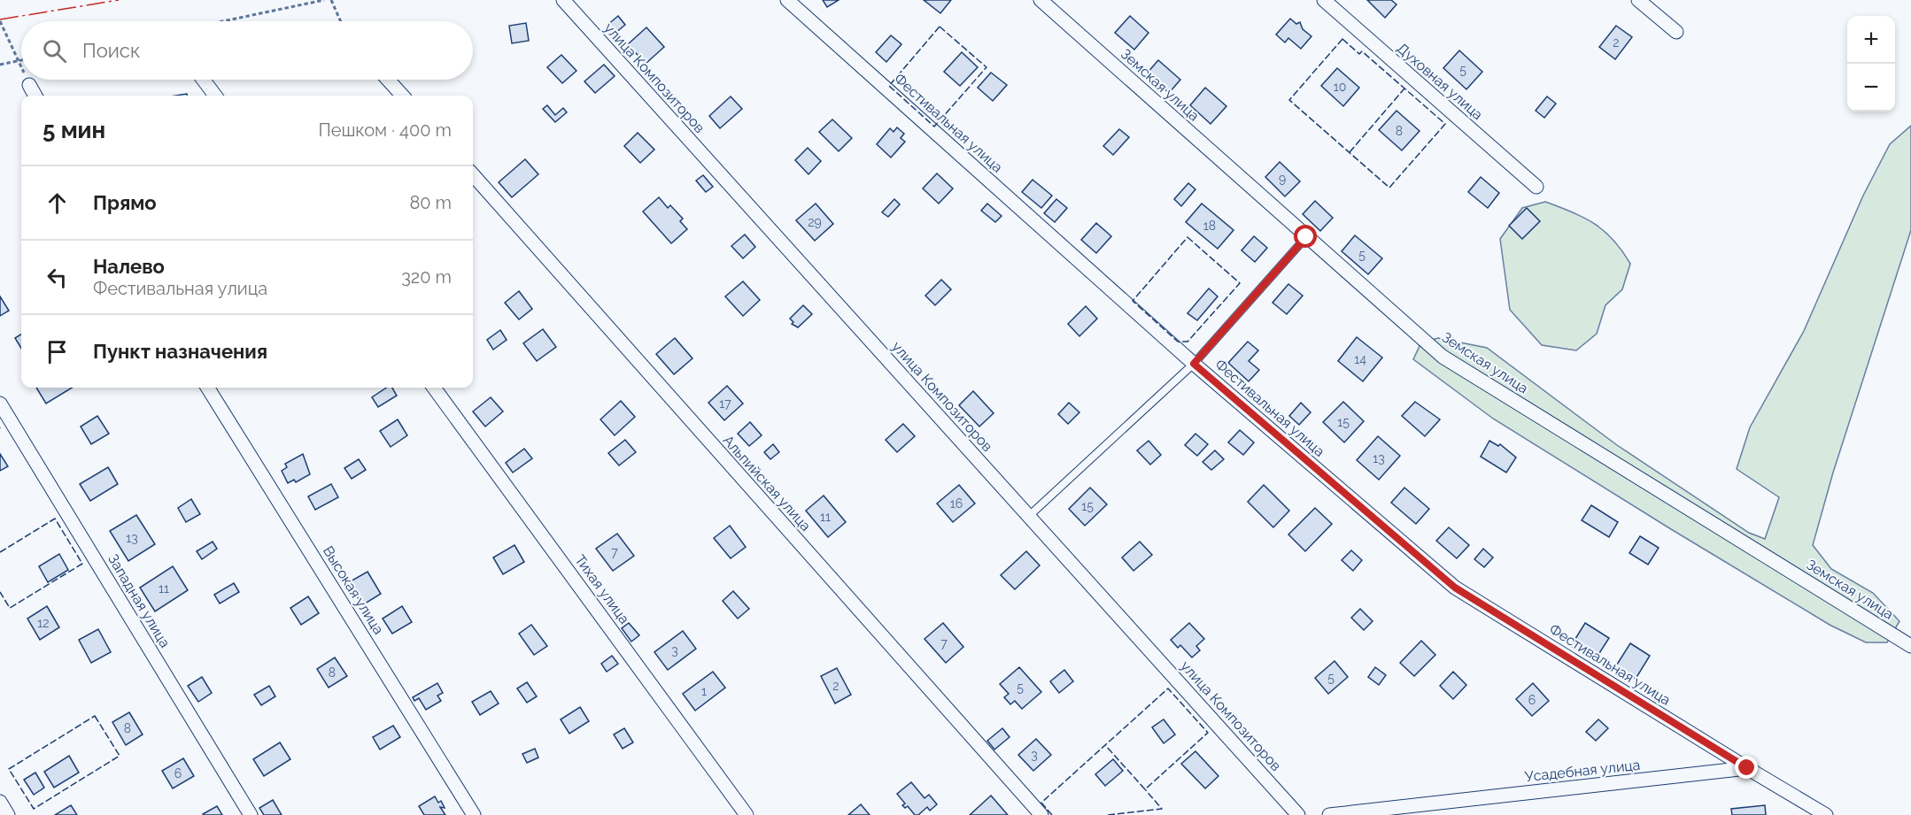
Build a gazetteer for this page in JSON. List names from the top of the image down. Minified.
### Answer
{"streets":{"street":["улица Композиторов","Духовная улица","Земская улица","Фестивальная улица","Альпийская улица","Тихая улица","Высокая улица","Западная улица","Усадебная улица"]},"crossings":[["Фестивальная улица","Усадебная улица"]],"house_numbers":["2","5","10","8","9","29","18","5","14","17","15","13","16","15","11","13","7","11","12","7","3","8","5","2","5","1","6","8","3","6"],"page":{"map_buttons":["+","−"],"search":"Поиск","heading":["5 мин","Пешком · 400 m"],"list":[["Прямо","80 m"],["Налево","Фестивальная улица","320 m"],"Пункт назначения"]}}
